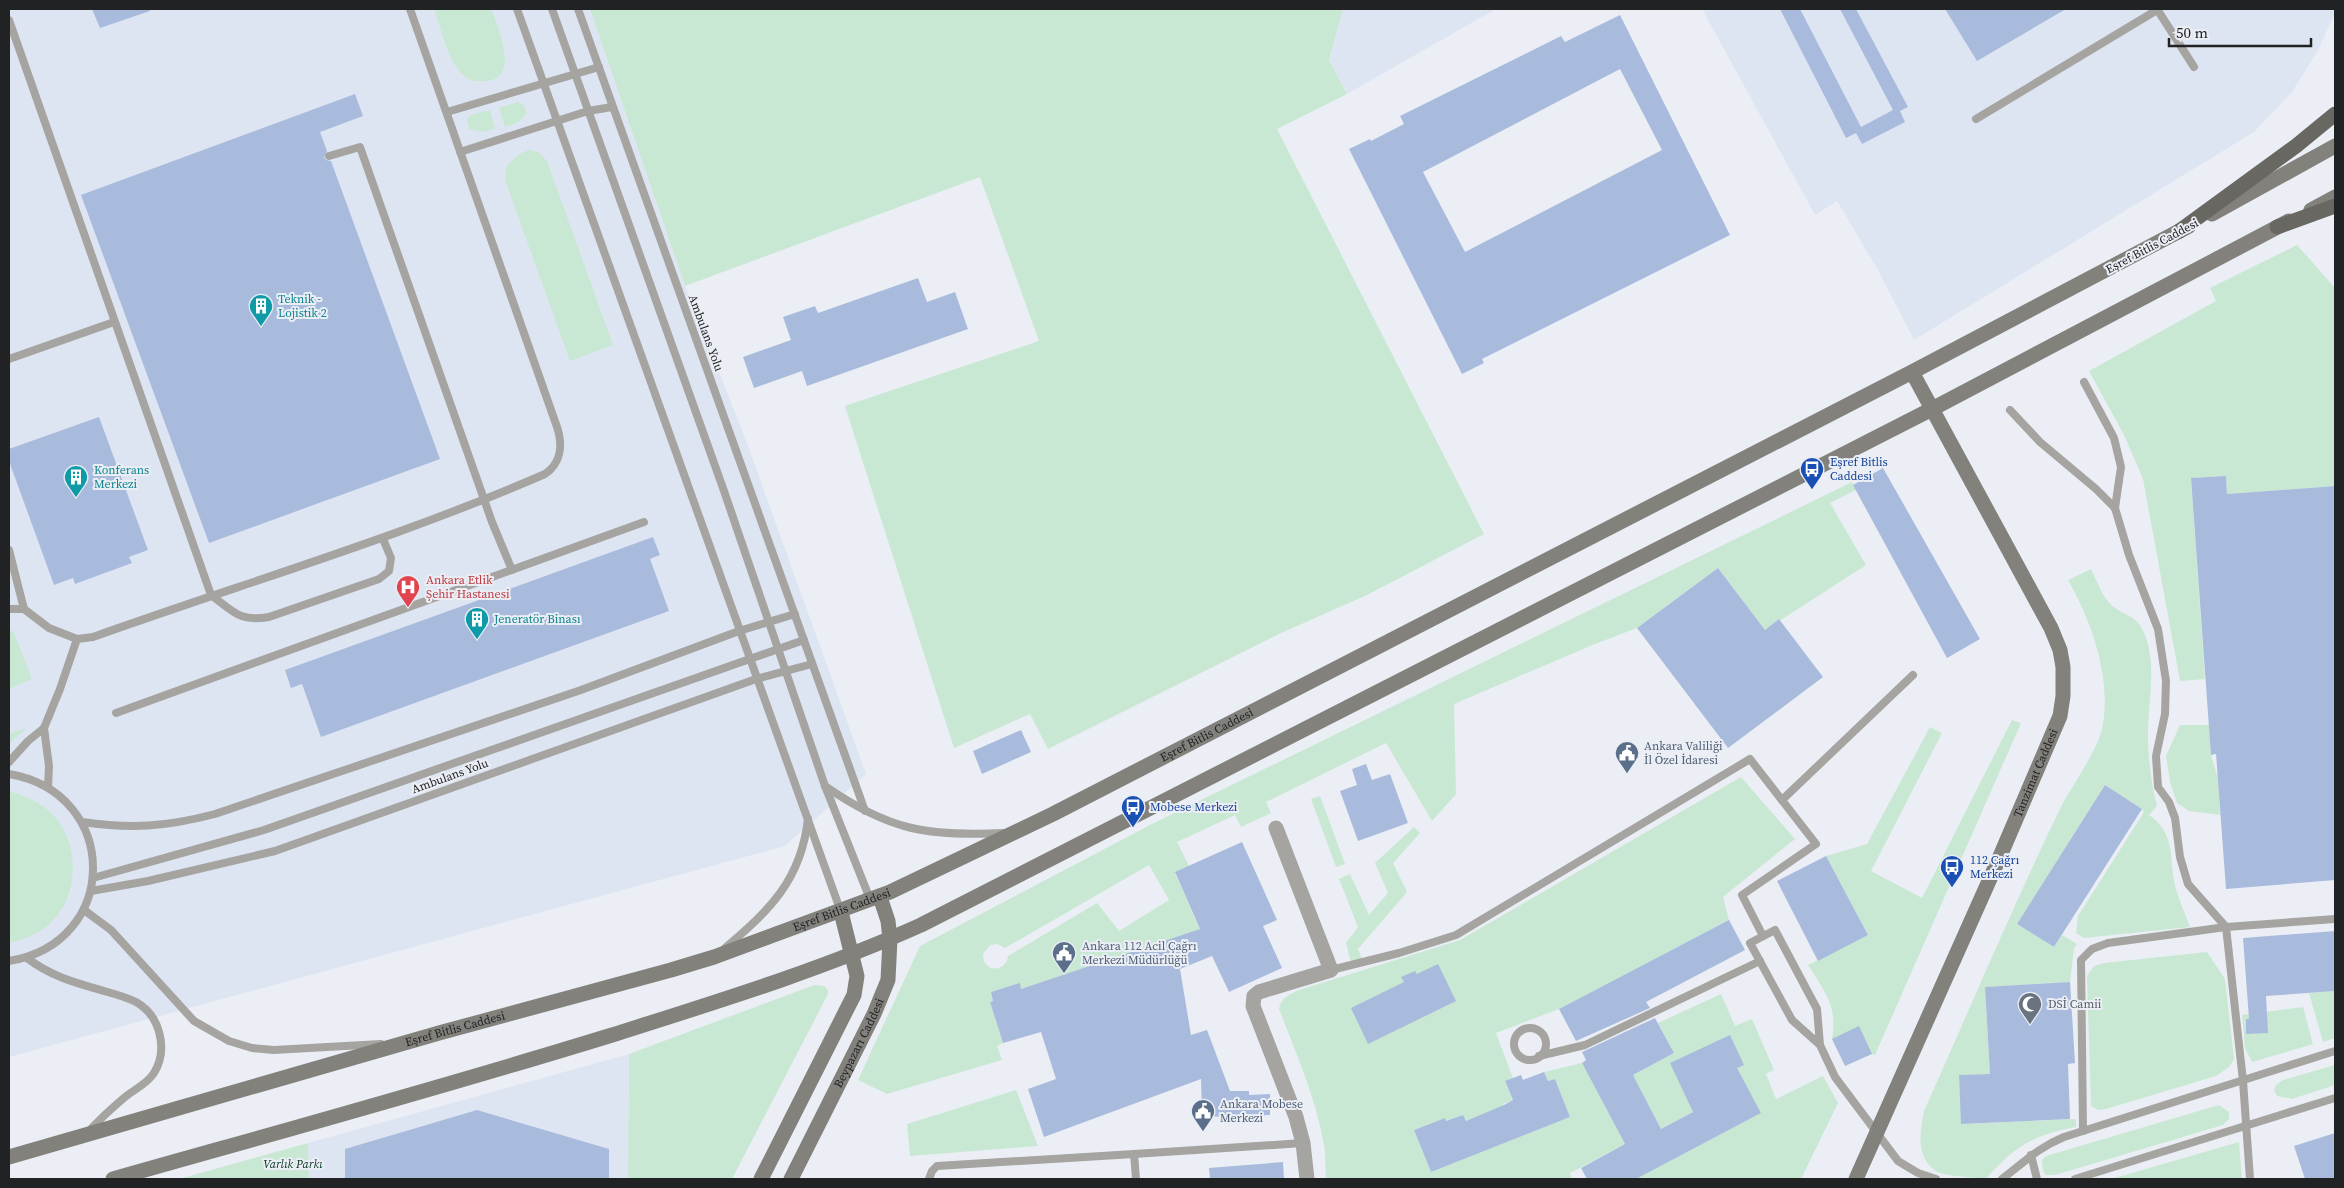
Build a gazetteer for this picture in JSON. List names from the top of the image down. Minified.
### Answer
{"streets":{"main road":["Eşref Bitlis Caddesi","Tanzimat Caddesi","Beypazarı Caddesi"],"lane":["Ambulans Yolu"]},"crossings":[["Eşref Bitlis Caddesi","Tanzimat Caddesi"],["Eşref Bitlis Caddesi","Beypazarı Caddesi"]],"parks":["Varlık Parkı"],"places":{"building":["Teknik - Lojistik 2","Konferans Merkezi","Jeneratör Binası"],"bus stop":["Eşref Bitlis Caddesi","Mobese Merkezi","112 Çağrı Merkezi"],"hospital":["Ankara Etlik Şehir Hastanesi"],"public building":["Ankara Valiliği İl Özel İdaresi","Ankara 112 Acil Çağrı Merkezi Müdürlüğü","Ankara Mobese Merkezi"],"mosque":["DSİ Camii"]},"scale_bar":"50 m"}
